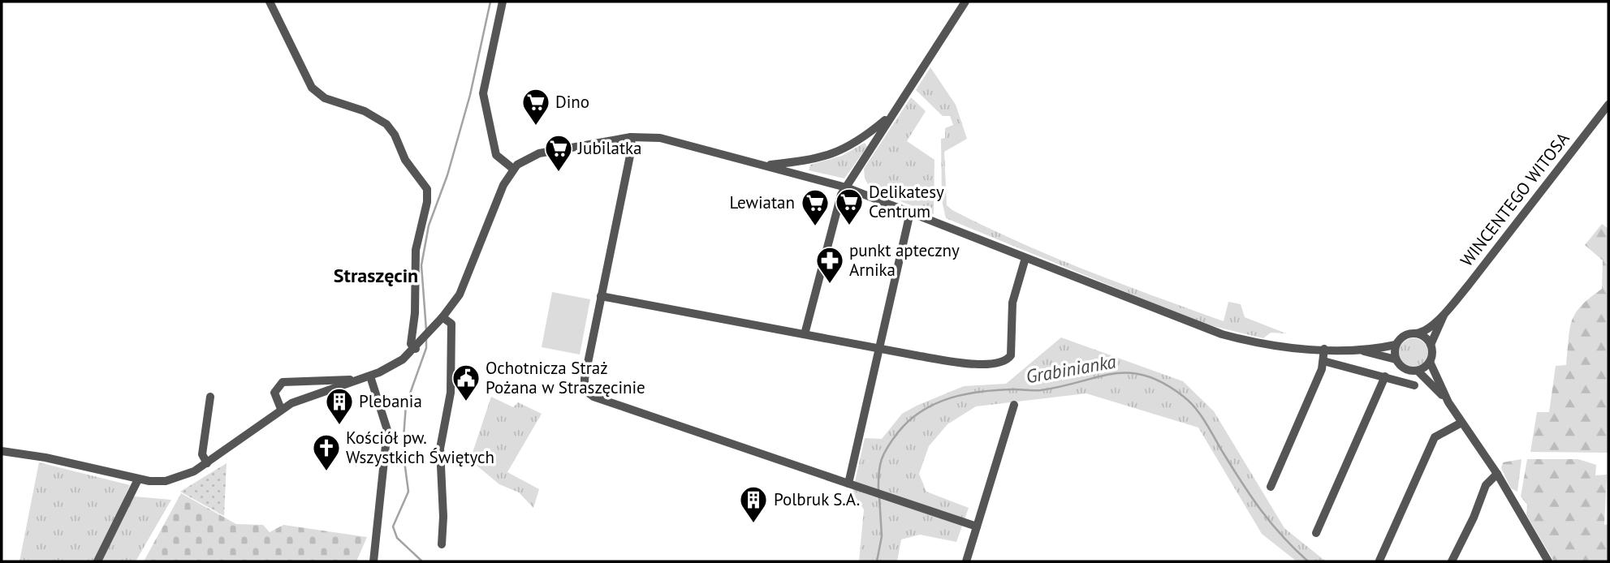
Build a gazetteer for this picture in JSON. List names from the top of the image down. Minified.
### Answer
{"streets":{"street":["WINCENTEGO WITOSA"]},"districts":["Straszęcin"],"water":["Grabinianka"],"places":{"supermarket":["Dino","Jubilatka","Delikatesy Centrum","Lewiatan"],"pharmacy":["punkt apteczny Arnika"],"public building":["Ochotnicza Straż Pożana w Straszęcinie"],"building":["Plebania","Polbruk S.A."],"church":["Kościół pw. Wszystkich Świętych"]}}
